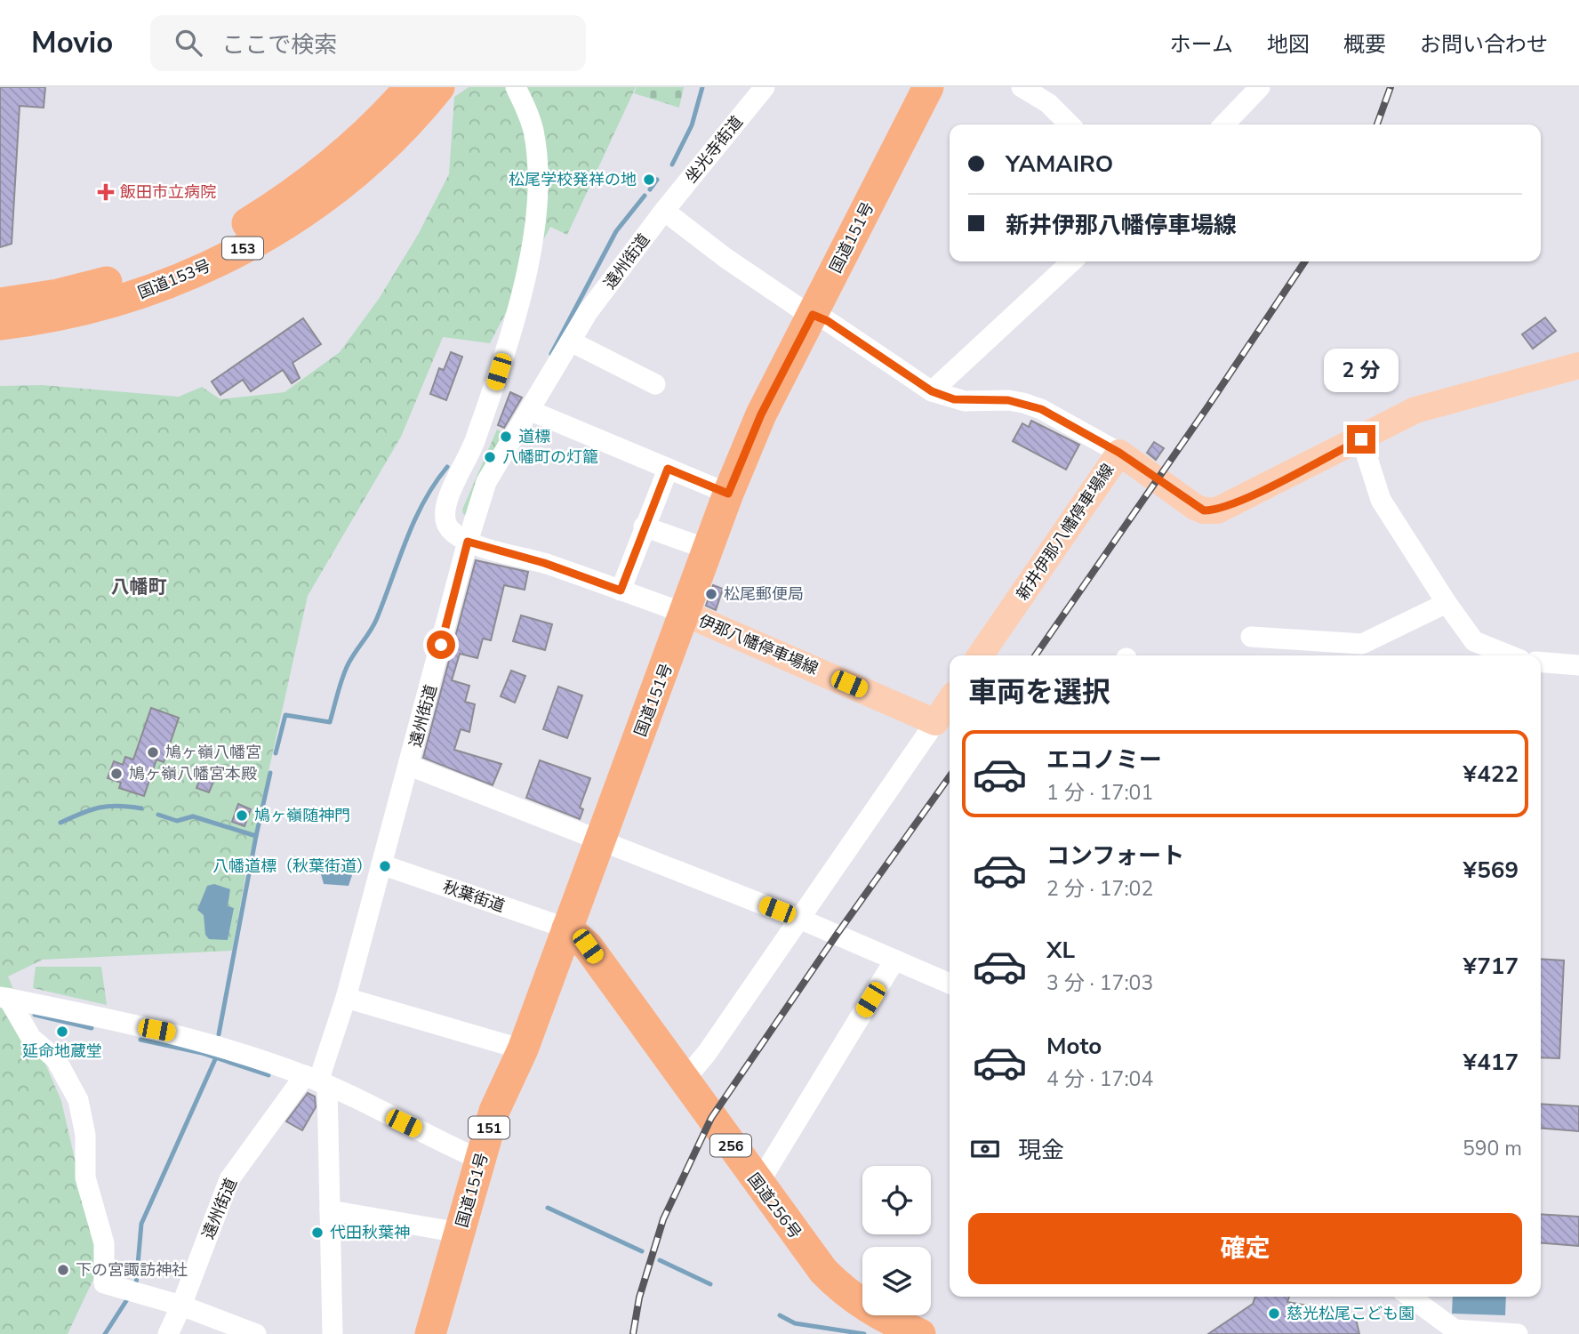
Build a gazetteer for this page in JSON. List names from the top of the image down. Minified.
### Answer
{"streets":{"highway":["国道151号","153","国道153号","151","256","国道256号"],"main road":["新井伊那八幡停車場線","伊那八幡停車場線"],"street":["坐光寺街道","遠州街道","秋葉街道"]},"crossings":[["坐光寺街道","遠州街道"],["国道151号","伊那八幡停車場線"],["国道151号","秋葉街道"],["国道151号","国道256号"],["遠州街道","秋葉街道"],["秋葉街道","国道256号"]],"districts":["八幡町"],"places":{"other":["松尾学校発祥の地","道標","八幡町の灯籠","松尾郵便局","鳩ヶ嶺八幡宮","鳩ヶ嶺八幡宮本殿","鳩ヶ嶺随神門","八幡道標（秋葉街道）","延命地蔵堂","代田秋葉神","下の宮諏訪神社","慈光松尾こども園"],"health":["飯田市立病院"]},"page":{"header":"Movio","search":"ここで検索","nav":["ホーム","地図","概要","お問い合わせ"],"banner":["YAMAIRO","新井伊那八幡停車場線"],"bubble":"2 分","heading":"車両を選択","list":[{"name":"エコノミー","note":"1 分 · 17:01","value":"¥422"},{"name":"コンフォート","note":"2 分 · 17:02","value":"¥569"},{"name":"XL","note":"3 分 · 17:03","value":"¥717"},{"name":"Moto","note":"4 分 · 17:04","value":"¥417"}],"pay":["現金","590 m"],"buttons":"確定"}}
